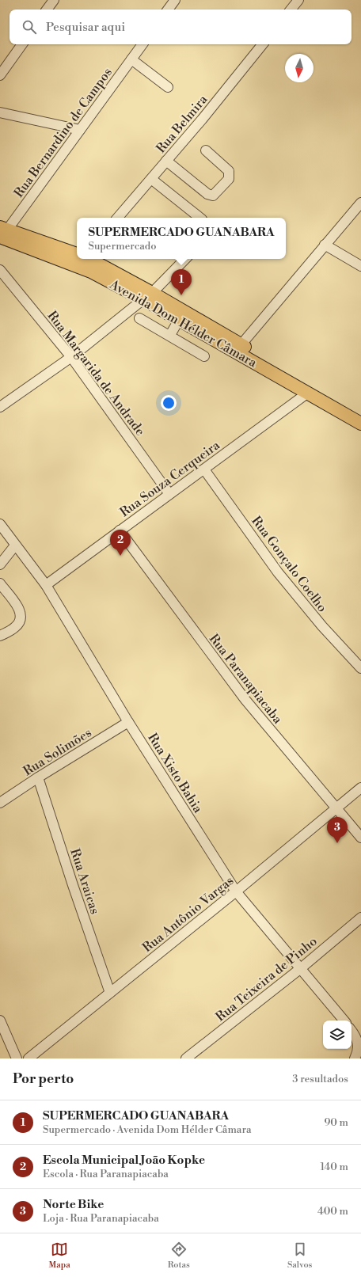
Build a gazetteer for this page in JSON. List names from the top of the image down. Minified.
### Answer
{"streets":{"main road":["Avenida Dom Hélder Câmara"],"street":["Rua Belmira","Rua Bernardino de Campos","Rua Margarida de Andrade","Rua Souza Cerqueira","Rua Gonçalo Coelho","Rua Paranapiacaba","Rua Solimões","Rua Xisto Bahia","Rua Araicas","Rua Antônio Vargas","Rua Teixeira de Pinho"]},"crossings":[["Rua Bernardino de Campos","Avenida Dom Hélder Câmara"],["Avenida Dom Hélder Câmara","Rua Souza Cerqueira"],["Rua Margarida de Andrade","Rua Souza Cerqueira"],["Rua Souza Cerqueira","Rua Gonçalo Coelho"],["Rua Souza Cerqueira","Rua Paranapiacaba"],["Rua Souza Cerqueira","Rua Xisto Bahia"],["Rua Paranapiacaba","Rua Antônio Vargas"],["Rua Solimões","Rua Xisto Bahia"],["Rua Solimões","Rua Araicas"],["Rua Xisto Bahia","Rua Antônio Vargas"],["Rua Xisto Bahia","Rua Teixeira de Pinho"],["Rua Araicas","Rua Antônio Vargas"]],"north":"bottom","page":{"search":"Pesquisar aqui","popup":["SUPERMERCADO GUANABARA","Supermercado"],"pins":["1","2","3"],"heading":["Por perto","3 resultados"],"list":[{"mark":"1","name":"SUPERMERCADO GUANABARA","note":"Supermercado · Avenida Dom Hélder Câmara","value":"90 m"},{"mark":"2","name":"Escola Municipal João Kopke","note":"Escola · Rua Paranapiacaba","value":"140 m"},{"mark":"3","name":"Norte Bike","note":"Loja · Rua Paranapiacaba","value":"400 m"}],"nav":["Mapa","Rotas","Salvos"]}}
